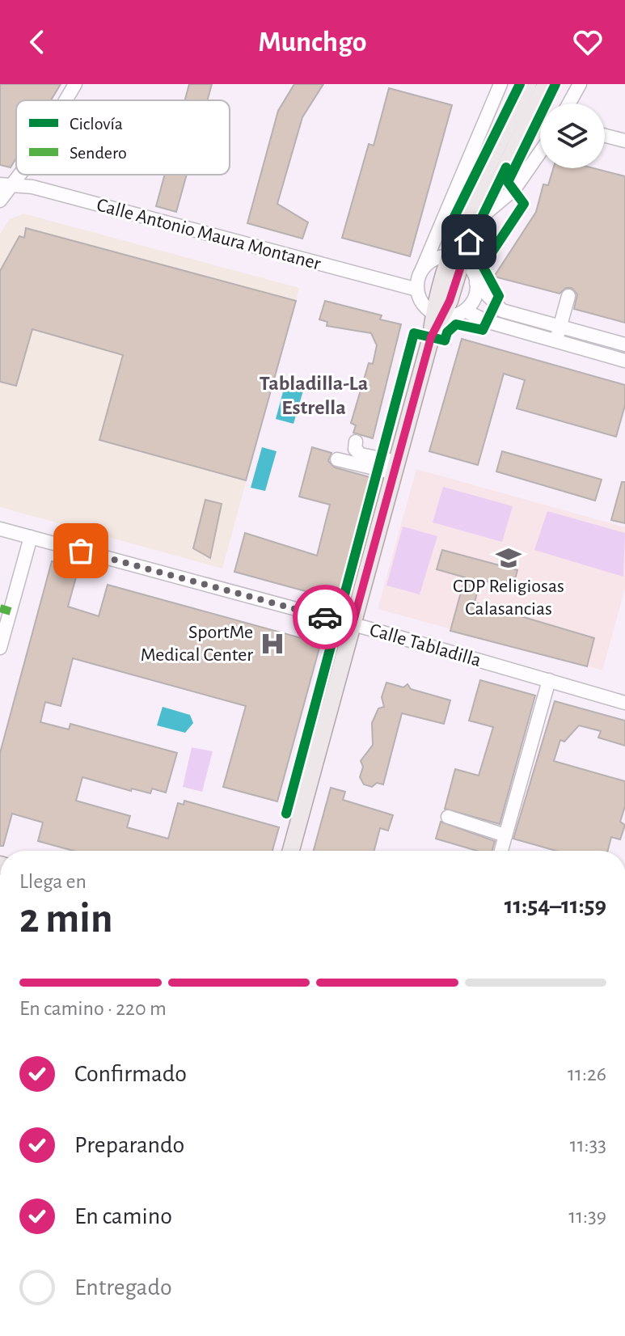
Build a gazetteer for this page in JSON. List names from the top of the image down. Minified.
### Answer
{"streets":{"street":["Calle Antonio Maura Montaner","Calle Tabladilla"]},"districts":["Tabladilla-La Estrella"],"places":{"school or university":["CDP Religiosas Calasancias"],"hospital":["SportMe Medical Center"]},"legend":["Ciclovía","Sendero"],"page":{"header":"Munchgo","heading":["2 min","Llega en","11:54–11:59"],"bar":"En camino · 220 m","list":[["Confirmado","11:26"],["Preparando","11:33"],["En camino","11:39"],"Entregado"]}}
